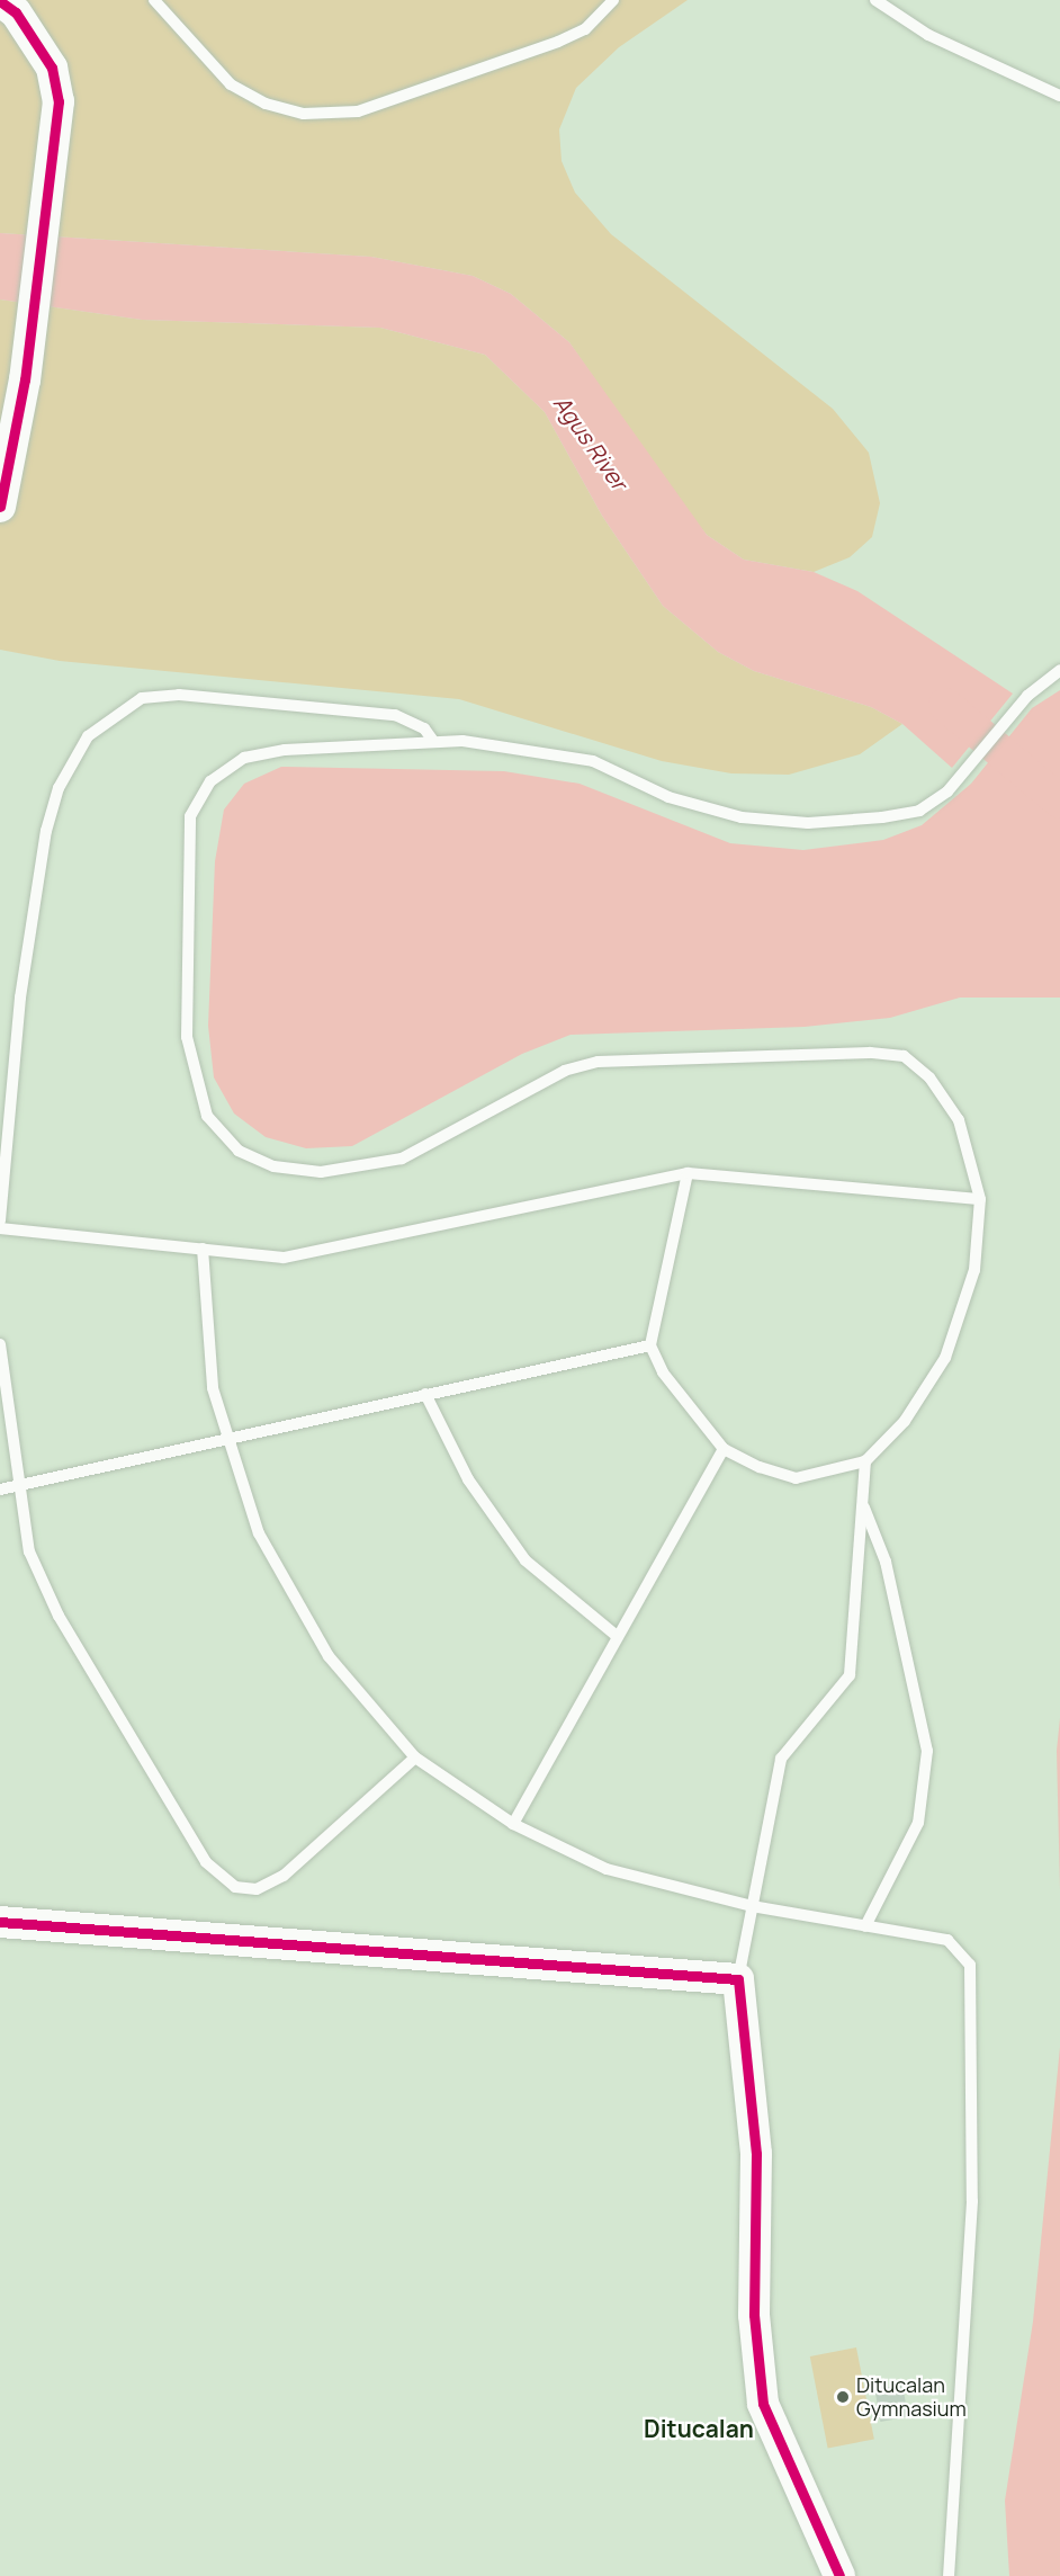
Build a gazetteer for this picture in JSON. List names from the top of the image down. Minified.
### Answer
{"districts":["Ditucalan"],"water":["Agus River"],"places":["Ditucalan Gymnasium"]}
